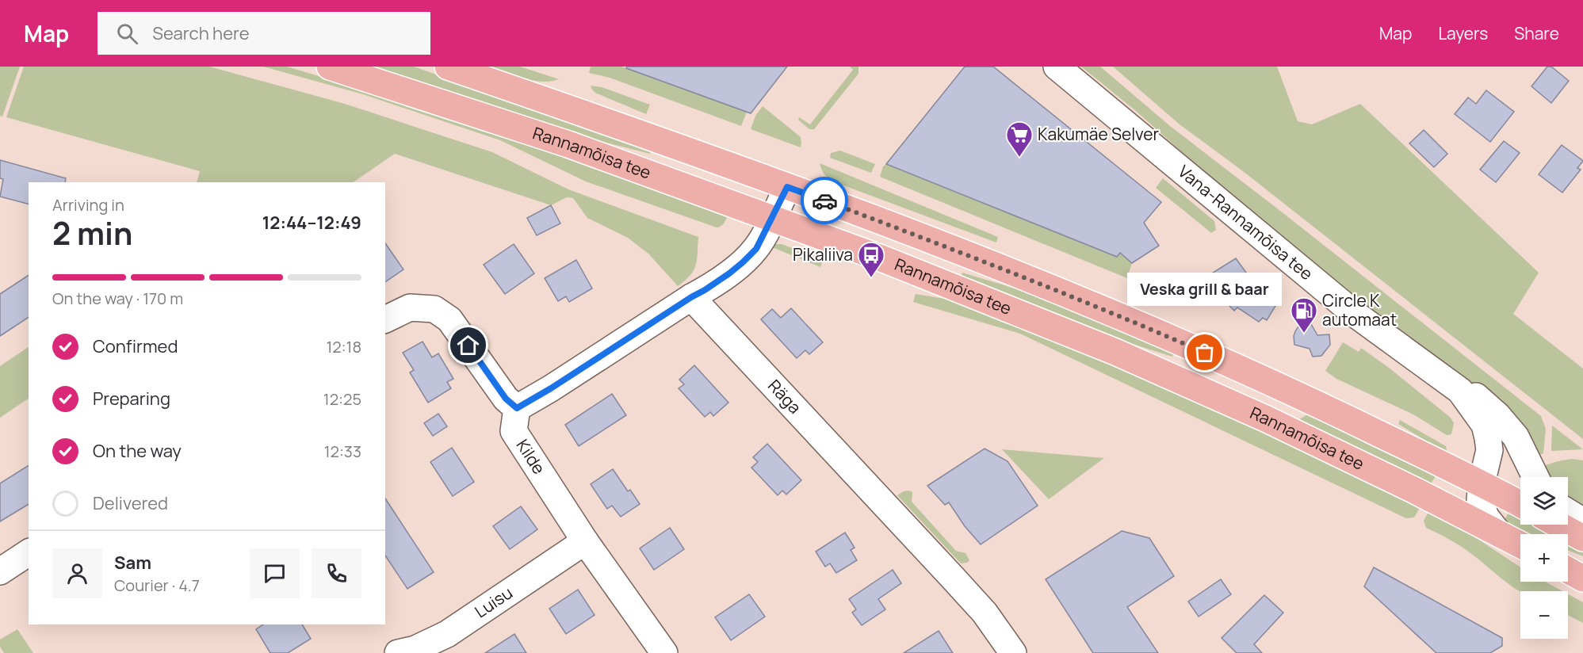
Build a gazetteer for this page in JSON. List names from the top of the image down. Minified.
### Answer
{"streets":{"main road":["Rannamõisa tee"],"street":["Vana-Rannamõisa tee","Räga","Kilde","Luisu"]},"crossings":[["Rannamõisa tee","Vana-Rannamõisa tee"],["Kilde","Luisu"]],"places":{"supermarket":["Kakumäe Selver"],"bus stop":["Pikaliiva"],"fuel station":["Circle K automaat"],"other":["Veska grill & baar"]},"page":{"header":"Map","search":"Search here","nav":["Map","Layers","Share"],"heading":["2 min","Arriving in","12:44–12:49"],"panel":["Sam","Courier · 4.7"],"bar":"On the way · 170 m","bubble":"Veska grill & baar","list":[["Confirmed","12:18"],["Preparing","12:25"],["On the way","12:33"],"Delivered"],"map_buttons":["+","−"]}}
